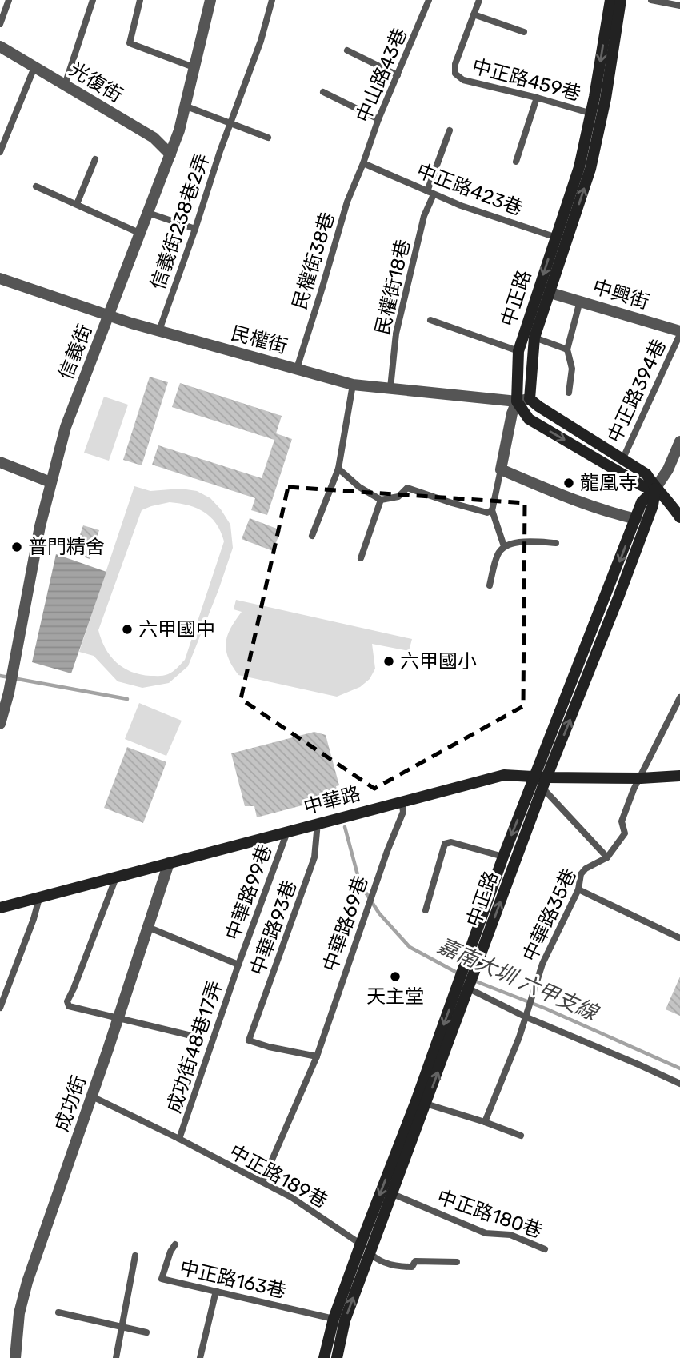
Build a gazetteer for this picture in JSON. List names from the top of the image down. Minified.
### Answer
{"streets":{"main road":["中正路","中華路"],"street":["光復街","中興街","民權街","信義街","成功街"],"lane":["中山路43巷","中正路459巷","中正路423巷","信義街238巷2弄","民權街38巷","民權街18巷","中正路394巷","中華路99巷","中華路35巷","中華路69巷","中華路93巷","成功街48巷17弄","中正路189巷","中正路180巷","中正路163巷"]},"crossings":[["中山路43巷","中正路423巷"],["中山路43巷","民權街38巷"],["中正路459巷","中正路"],["光復街","信義街"],["中正路423巷","民權街38巷"],["中正路423巷","民權街18巷"],["中正路423巷","中正路"],["信義街238巷2弄","民權街"],["民權街38巷","民權街"],["民權街18巷","民權街"],["中興街","中正路"],["中興街","中正路394巷"],["中正路","民權街"],["中正路","中華路"],["中正路","中正路189巷"],["中正路","中正路180巷"],["中正路","中正路163巷"],["民權街","信義街"],["中華路","中華路99巷"],["中華路","中華路35巷"],["中華路","中華路69巷"],["中華路","中華路93巷"],["中華路","成功街"],["中華路99巷","成功街48巷17弄"],["中華路69巷","中華路93巷"],["中華路69巷","中正路189巷"],["成功街48巷17弄","中正路189巷"],["成功街","中正路189巷"]],"water":["嘉南大圳 六甲支線"],"places":["龍凰寺","普門精舍","六甲國中","六甲國小","天主堂"]}
